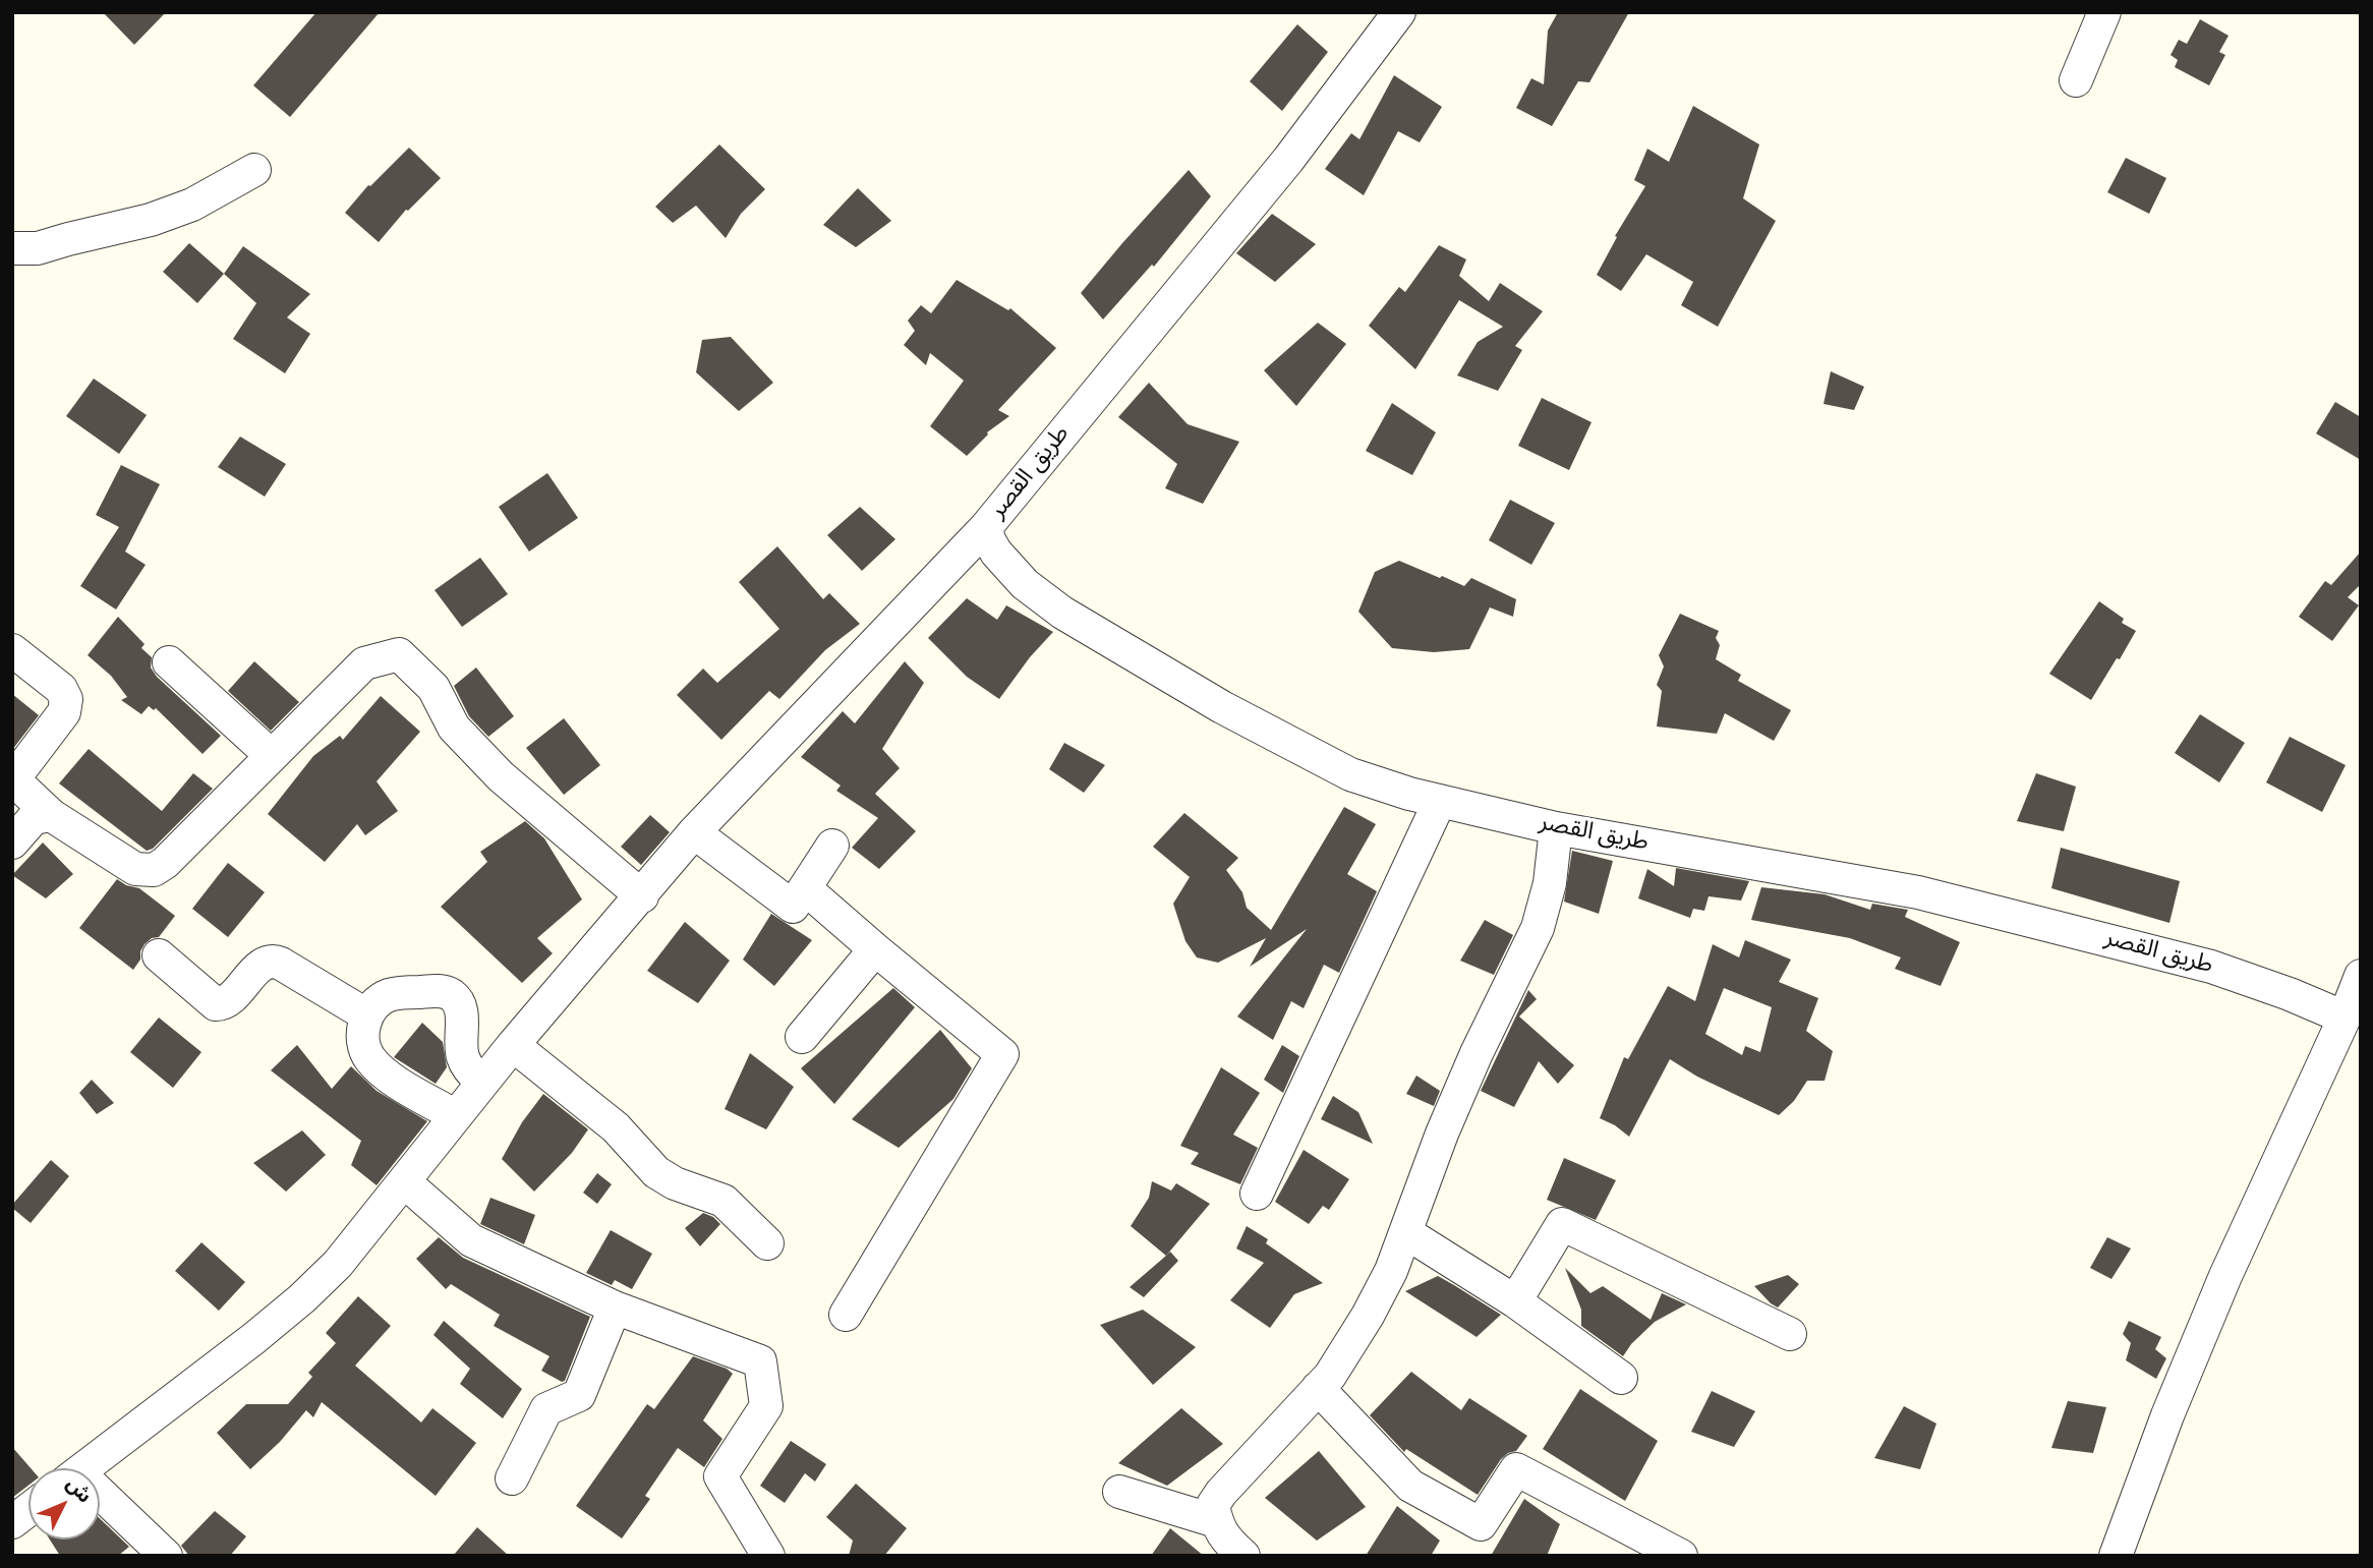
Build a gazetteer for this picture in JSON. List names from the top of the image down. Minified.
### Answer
{"streets":{"street":["طريق القصر"]},"north":"top right"}
